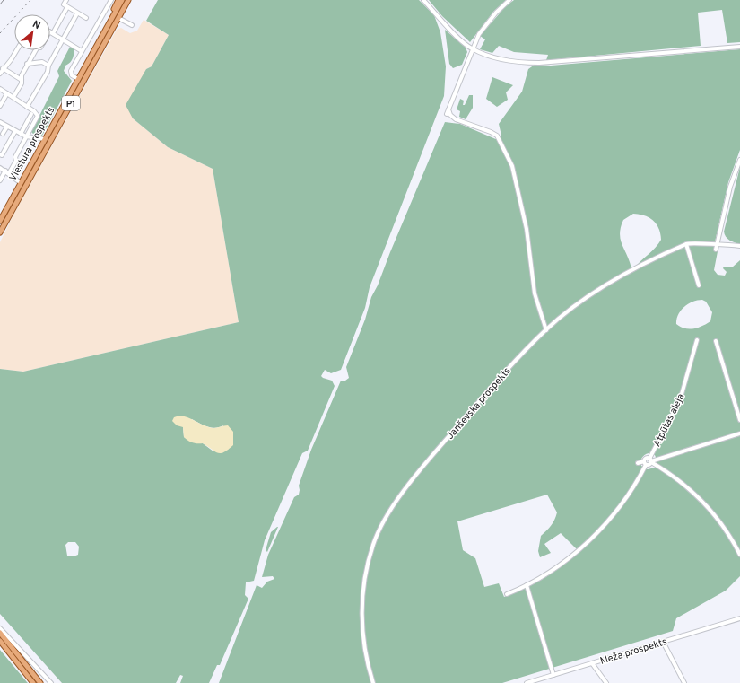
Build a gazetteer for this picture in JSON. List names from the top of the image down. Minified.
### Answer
{"streets":{"main road":["P1","Viestura prospekts"],"street":["Janševska prospekts","Atpūtas aleja","Meža prospekts"]},"north":"top right"}
